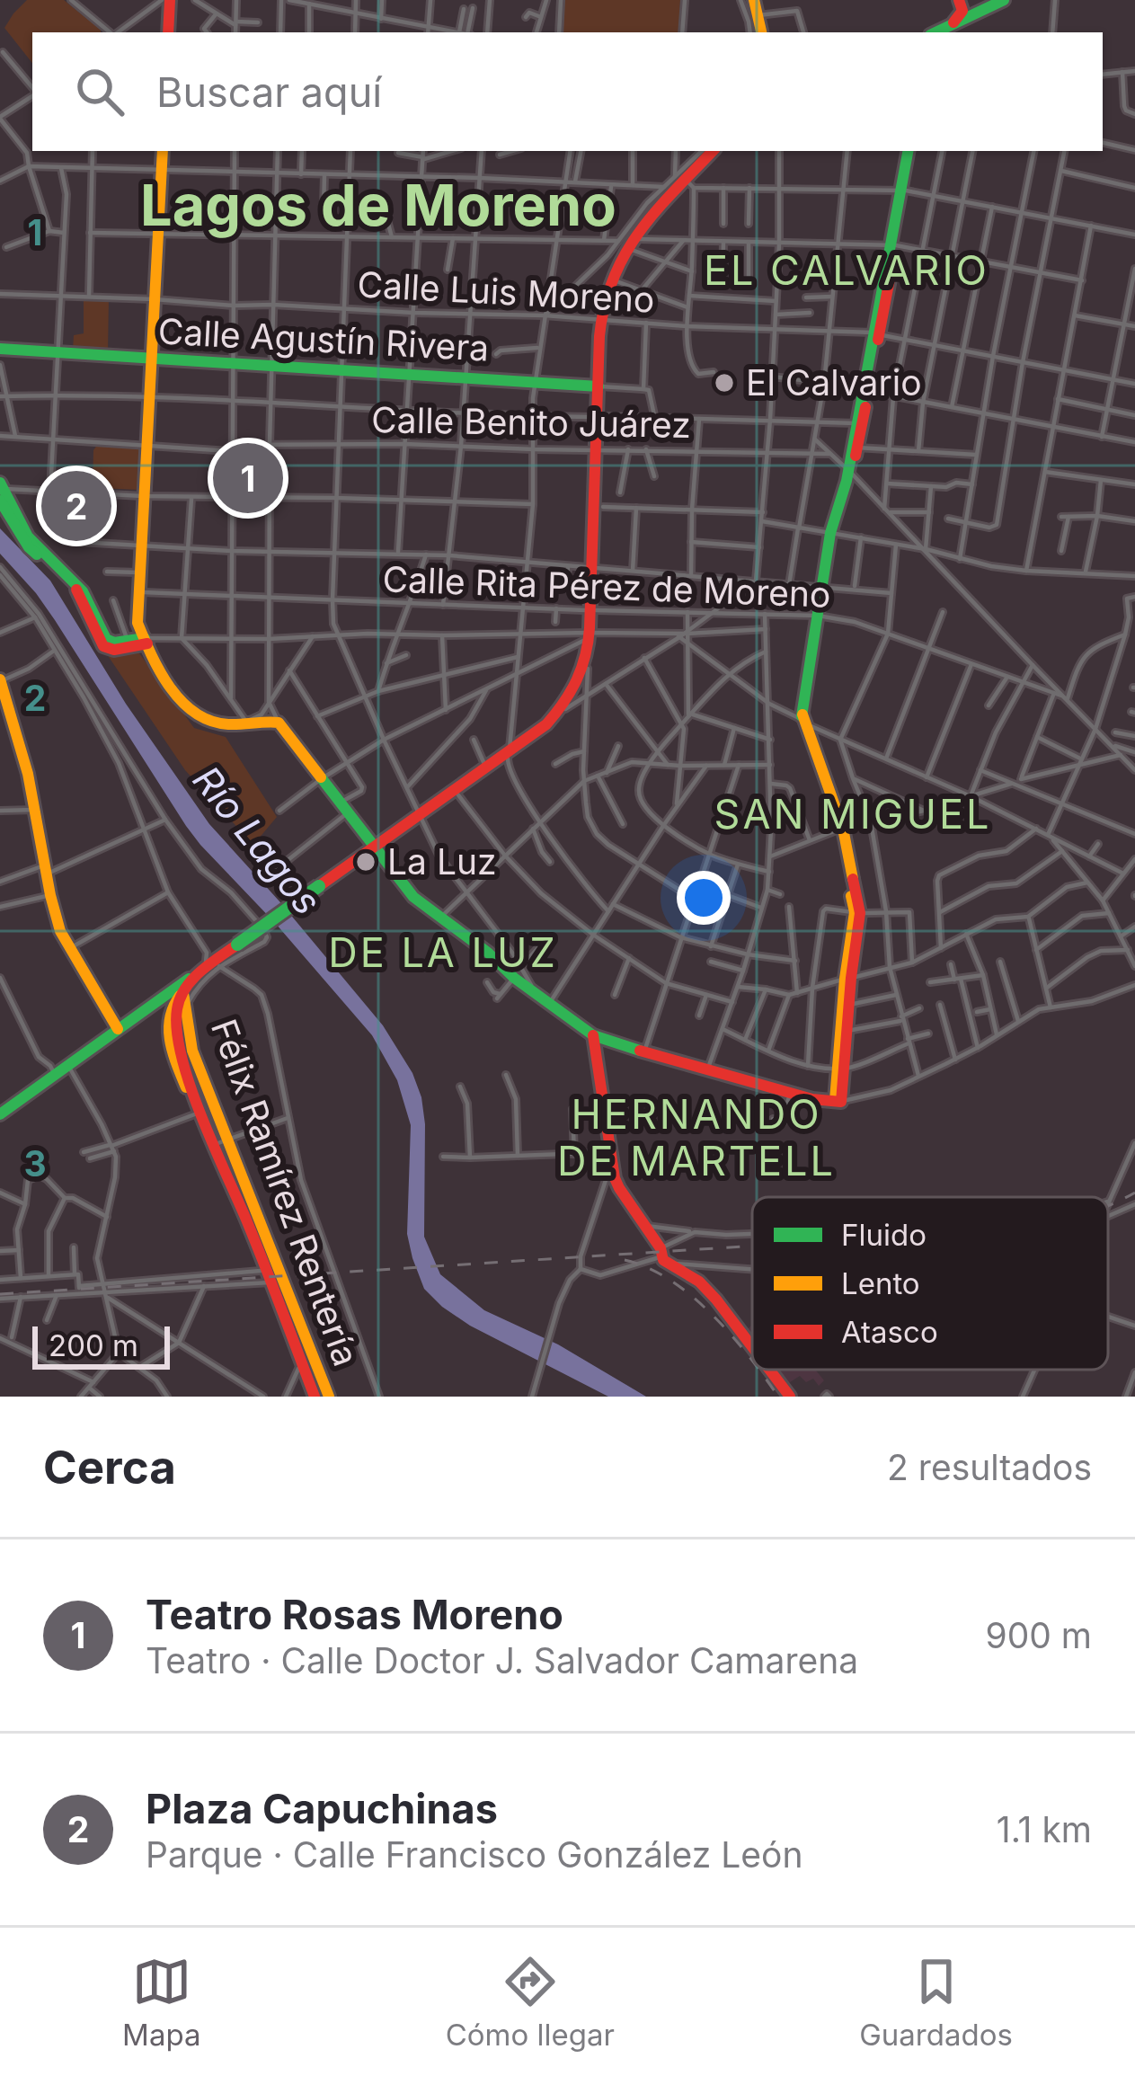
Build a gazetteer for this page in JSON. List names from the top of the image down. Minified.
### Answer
{"streets":{"main road":["Calle Agustín Rivera","Félix Ramírez Rentería"],"street":["Calle Luis Moreno","Calle Benito Juárez","Calle Rita Pérez de Moreno"]},"districts":["Lagos de Moreno","EL CALVARIO","SAN MIGUEL","DE LA LUZ","HERNANDO DE MARTELL"],"water":["Río Lagos"],"places":["El Calvario","La Luz"],"legend":["Fluido","Lento","Atasco"],"scale_bar":"200 m","page":{"search":"Buscar aquí","pins":["1","2"],"scale":"200 m","heading":["Cerca","2 resultados"],"list":[{"mark":"1","name":"Teatro Rosas Moreno","note":"Teatro · Calle Doctor J. Salvador Camarena","value":"900 m"},{"mark":"2","name":"Plaza Capuchinas","note":"Parque · Calle Francisco González León","value":"1.1 km"}],"nav":["Mapa","Cómo llegar","Guardados"]},"grid":{"rows":["1","2","3"]}}
